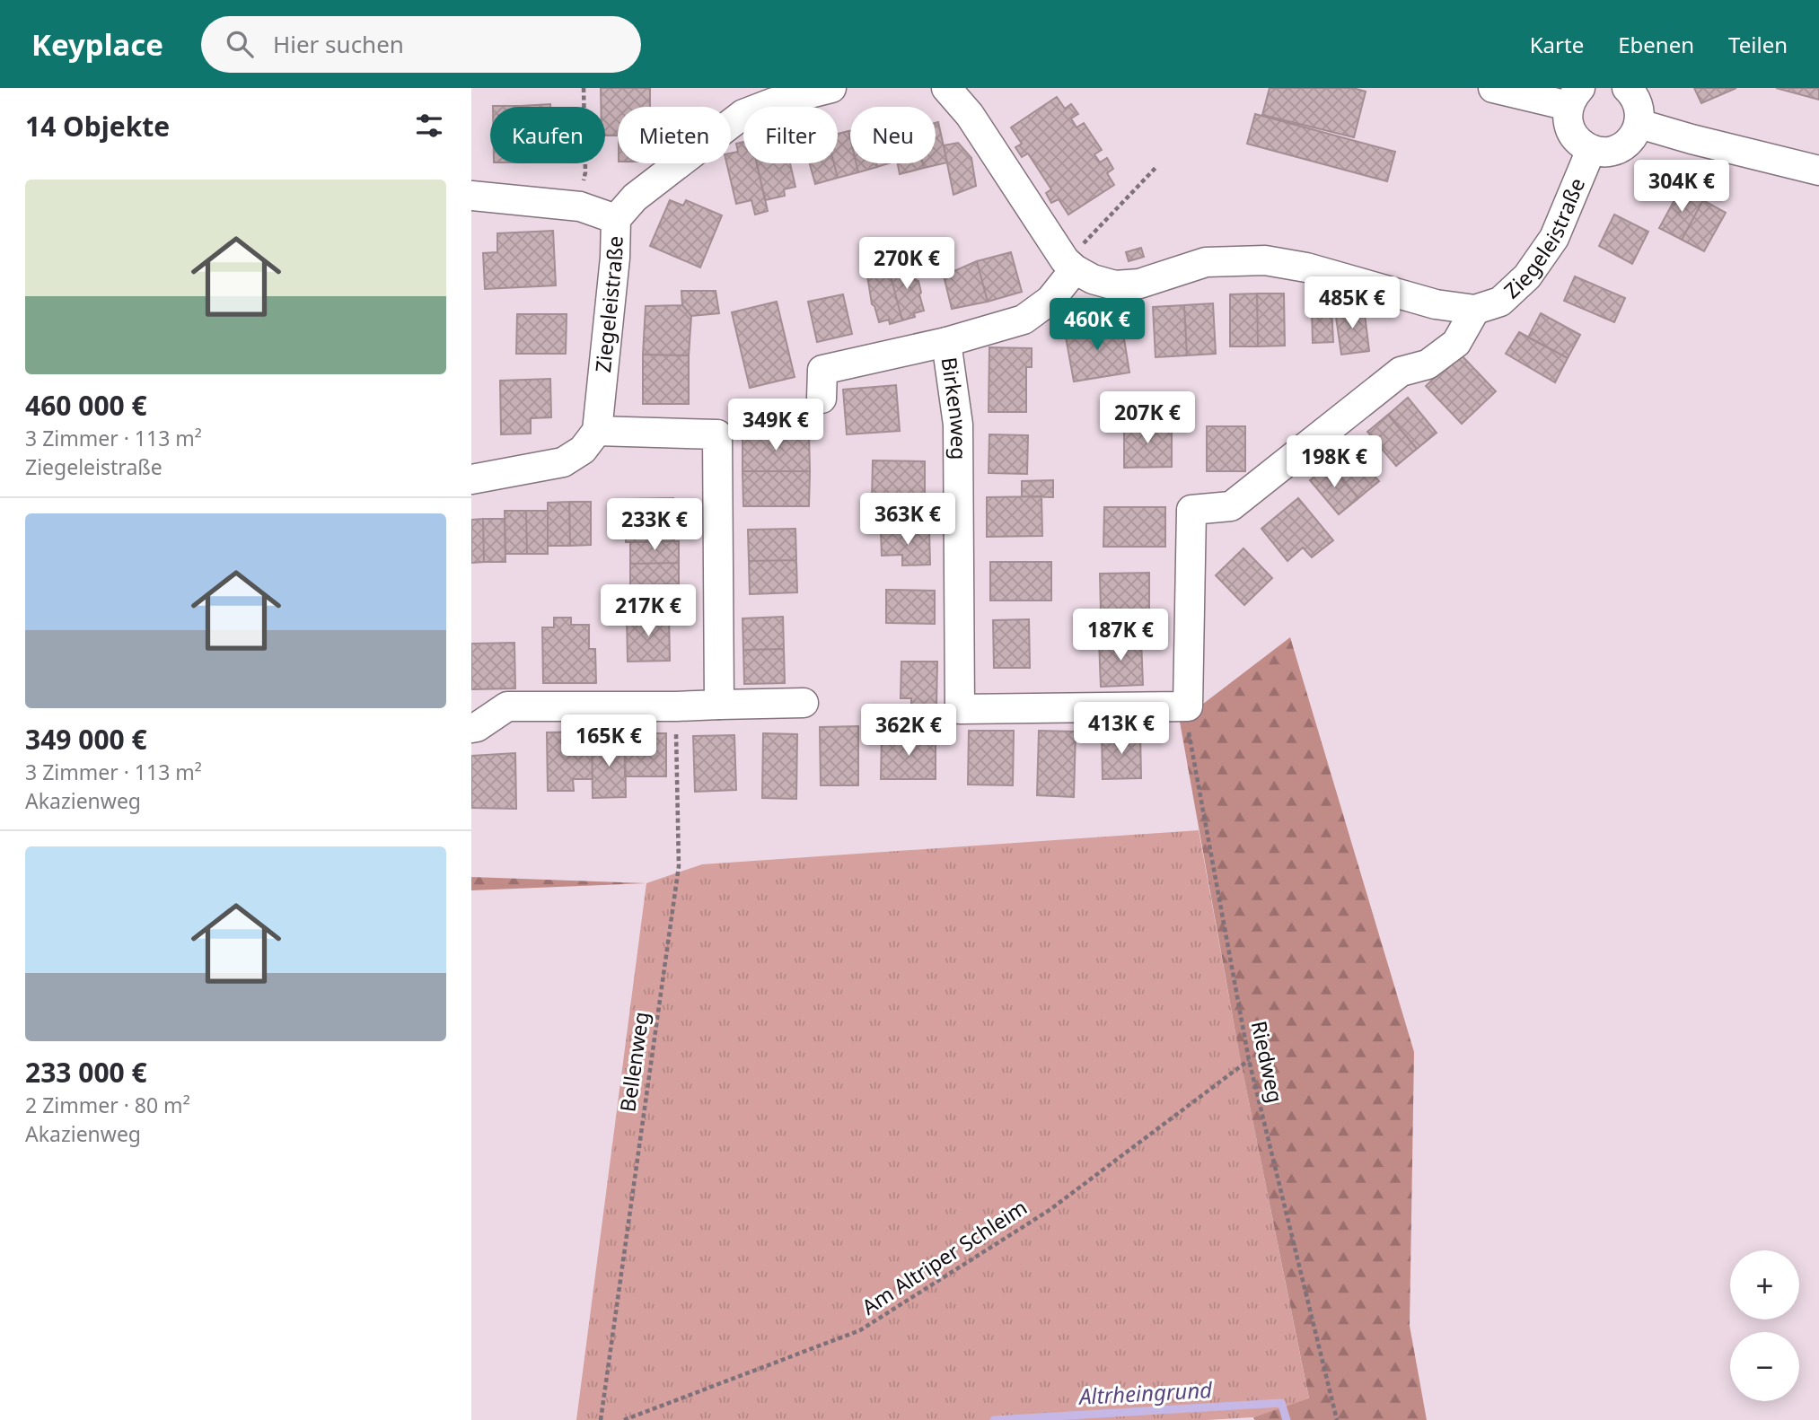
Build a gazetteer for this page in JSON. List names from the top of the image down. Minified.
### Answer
{"streets":{"street":["Ziegeleistraße","Birkenweg"],"path":["Bellenweg","Riedweg","Am Altriper Schleim"]},"crossings":[["Ziegeleistraße","Birkenweg"],["Birkenweg","Riedweg"],["Riedweg","Am Altriper Schleim"]],"water":["Altrheingrund"],"page":{"header":"Keyplace","search":"Hier suchen","nav":["Karte","Ebenen","Teilen"],"heading":"14 Objekte","chip":["Kaufen","Mieten","Filter","Neu"],"price":["304K €","270K €","485K €","460K €","207K €","349K €","198K €","363K €","233K €","217K €","187K €","413K €","362K €","165K €"],"list":[{"name":"460 000 €","note":"3 Zimmer · 113 m² · Ziegeleistraße"},{"name":"349 000 €","note":"3 Zimmer · 113 m² · Akazienweg"},{"name":"233 000 €","note":"2 Zimmer · 80 m² · Akazienweg"}],"map_buttons":["+","−"]}}
